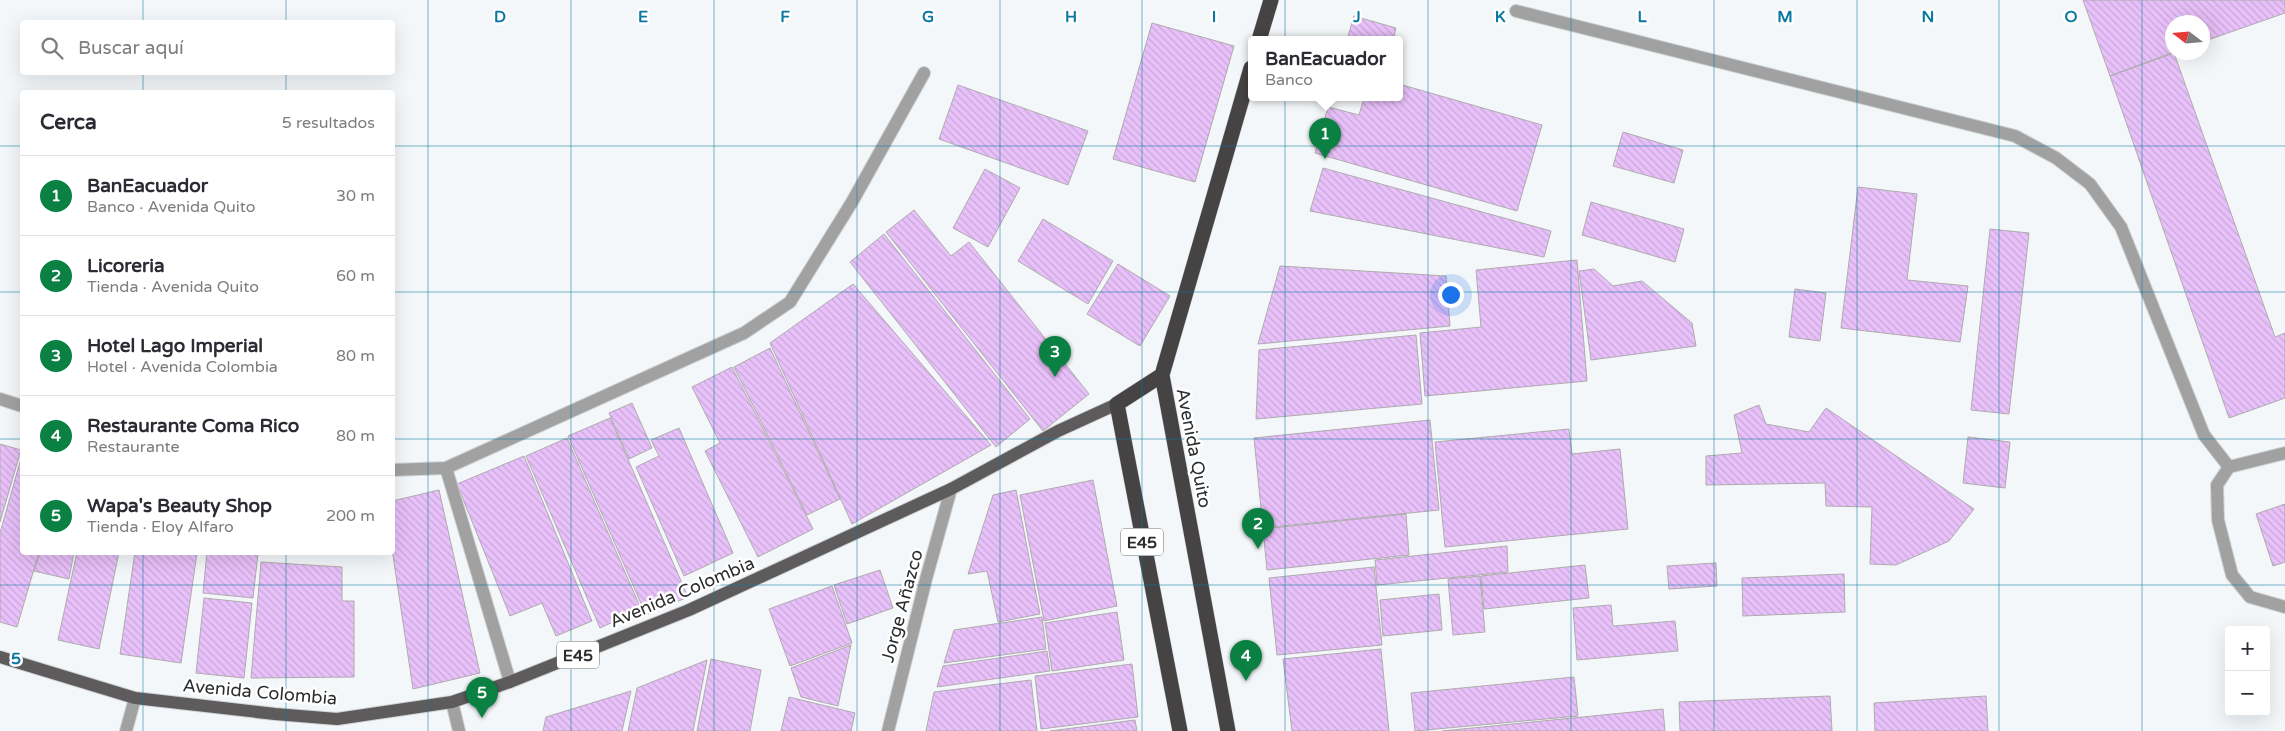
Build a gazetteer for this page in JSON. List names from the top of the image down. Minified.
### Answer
{"streets":{"highway":["Avenida Quito","E45"],"main road":["Avenida Colombia"],"street":["Jorge Añazco"]},"crossings":[["Avenida Quito","E45"],["Avenida Quito","Avenida Colombia"],["E45","Avenida Colombia"],["Avenida Colombia","Jorge Añazco"]],"north":"left","page":{"search":"Buscar aquí","popup":["BanEacuador","Banco"],"heading":["Cerca","5 resultados"],"pins":["1","3","2","4","5"],"list":[{"mark":"1","name":"BanEacuador","note":"Banco · Avenida Quito","value":"30 m"},{"mark":"2","name":"Licoreria","note":"Tienda · Avenida Quito","value":"60 m"},{"mark":"3","name":"Hotel Lago Imperial","note":"Hotel · Avenida Colombia","value":"80 m"},{"mark":"4","name":"Restaurante Coma Rico","note":"Restaurante","value":"80 m"},{"mark":"5","name":"Wapa's Beauty Shop","note":"Tienda · Eloy Alfaro","value":"200 m"}],"map_buttons":["+","−"]},"grid":{"columns":["D","E","F","G","H","I","J","K","L","M","N","O"],"rows":["5"]}}
